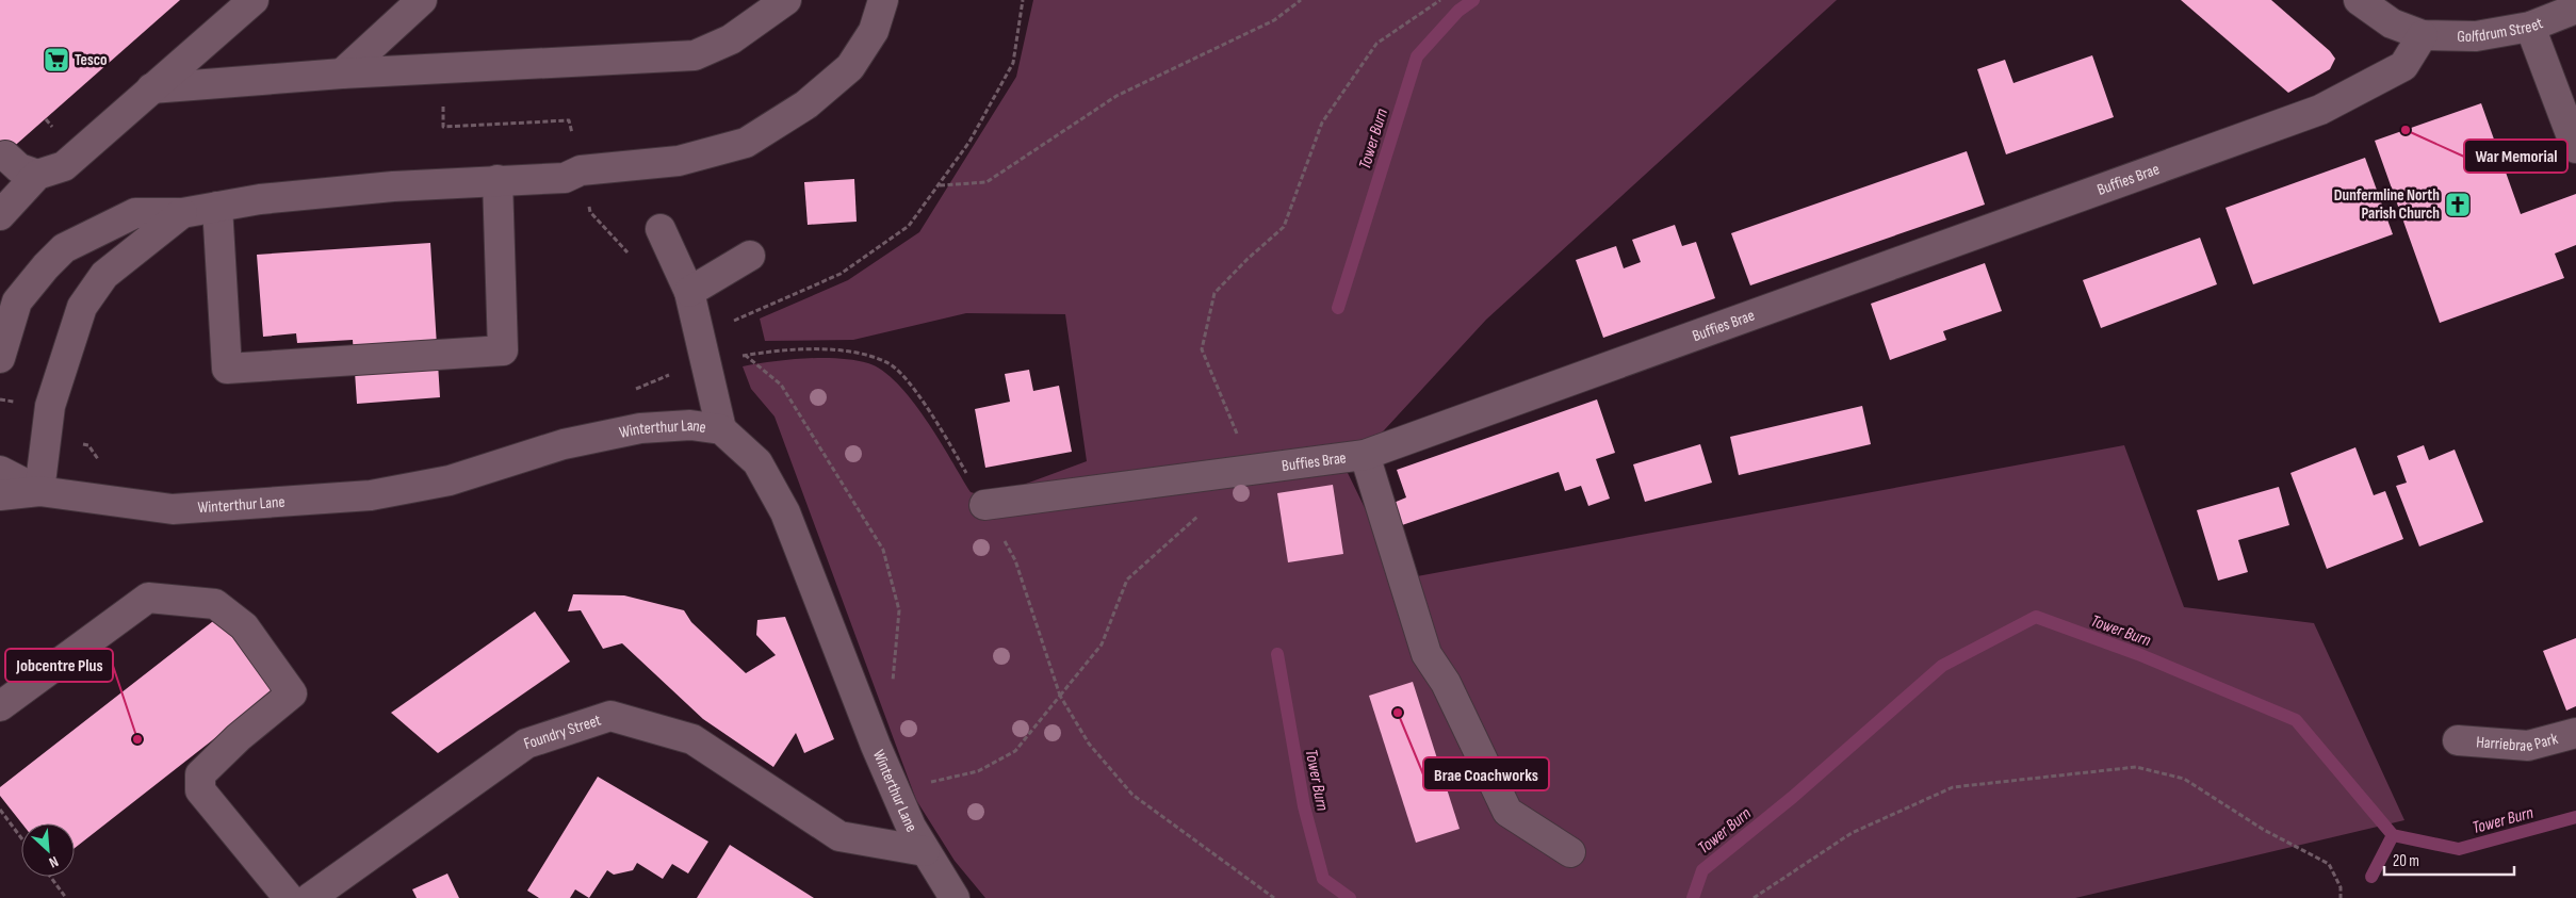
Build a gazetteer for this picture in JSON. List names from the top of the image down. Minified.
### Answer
{"streets":{"street":["Golfdrum Street","Buffies Brae","Winterthur Lane","Foundry Street","Harriebrae Park"]},"crossings":[["Golfdrum Street","Buffies Brae"],["Winterthur Lane","Foundry Street"]],"water":["Tower Burn"],"places":{"supermarket":["Tesco"],"other":["War Memorial","Brae Coachworks","Jobcentre Plus"],"church":["Dunfermline North Parish Church"]},"scale_bar":"20 m","north":"bottom right"}
